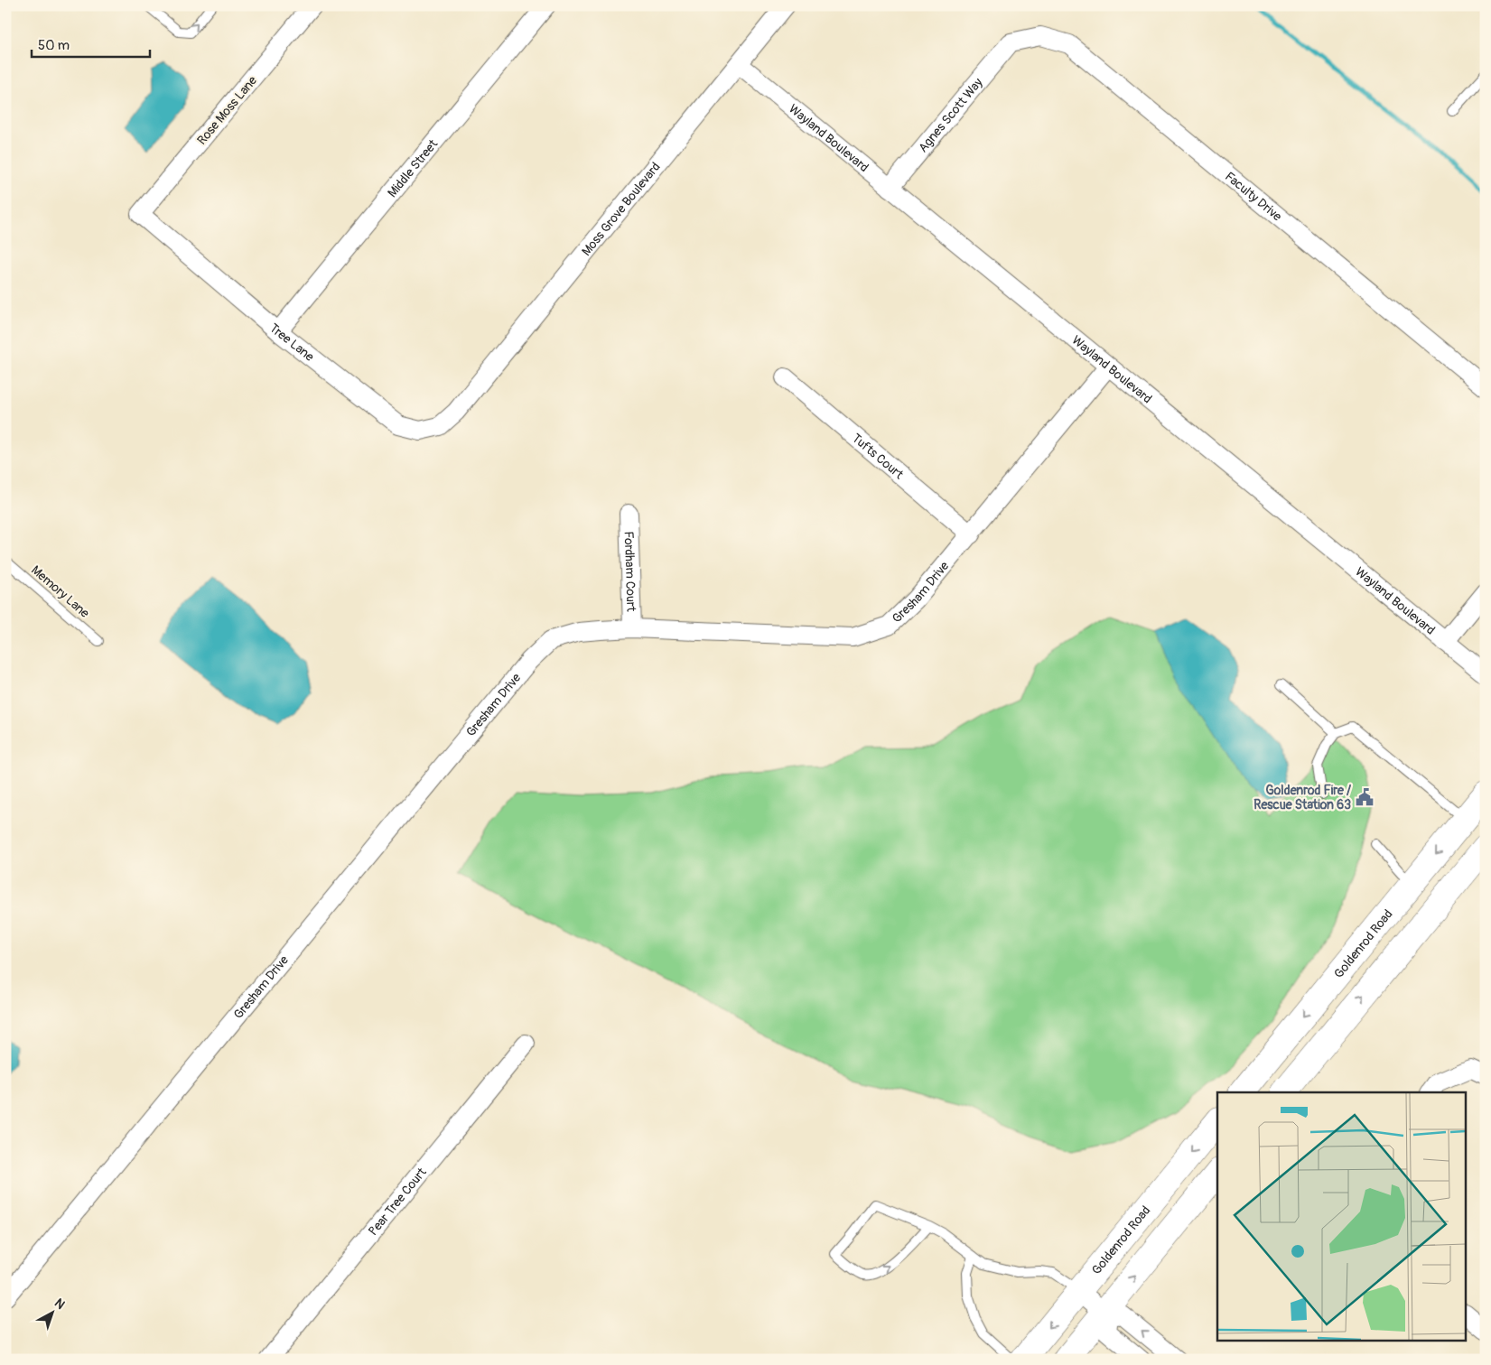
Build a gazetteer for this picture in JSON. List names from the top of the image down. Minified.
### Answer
{"streets":{"main road":["Goldenrod Road"],"street":["Rose Moss Lane","Agnes Scott Way","Wayland Boulevard","Middle Street","Faculty Drive","Moss Grove Boulevard","Tree Lane","Tufts Court","Fordham Court","Gresham Drive","Pear Tree Court"],"lane":["Memory Lane"]},"crossings":[["Rose Moss Lane","Tree Lane"],["Agnes Scott Way","Wayland Boulevard"],["Agnes Scott Way","Faculty Drive"],["Wayland Boulevard","Moss Grove Boulevard"],["Wayland Boulevard","Gresham Drive"],["Middle Street","Tree Lane"],["Moss Grove Boulevard","Tree Lane"],["Tufts Court","Gresham Drive"],["Fordham Court","Gresham Drive"]],"places":{"public building":["Goldenrod Fire / Rescue Station 63"]},"scale_bar":"50 m","north":"top right"}
